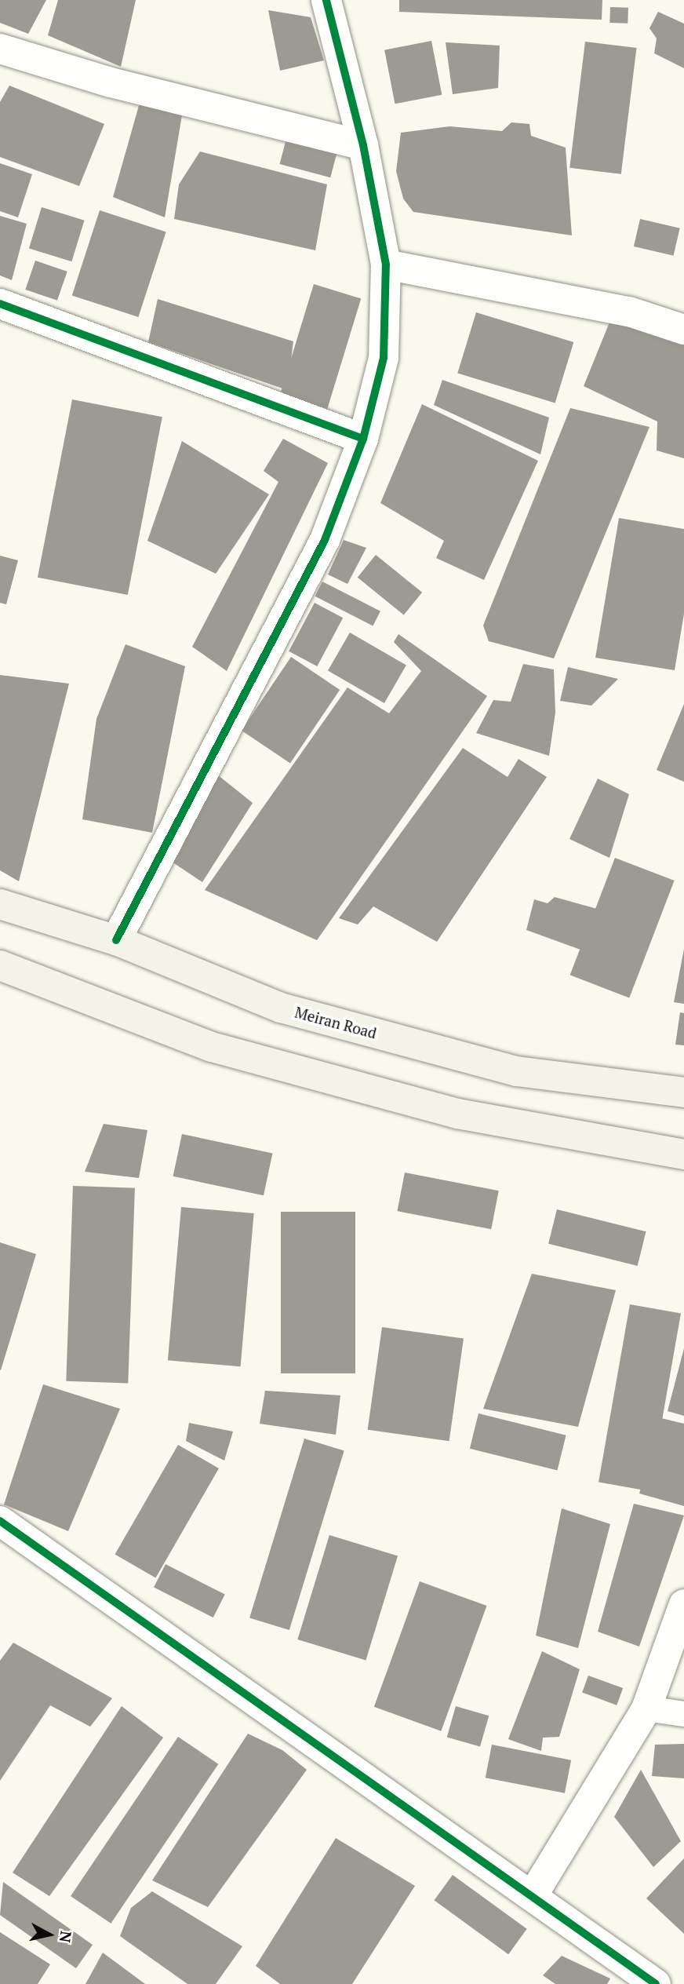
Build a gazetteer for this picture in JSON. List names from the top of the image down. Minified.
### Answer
{"streets":{"main road":["Meiran Road"]},"north":"right"}
